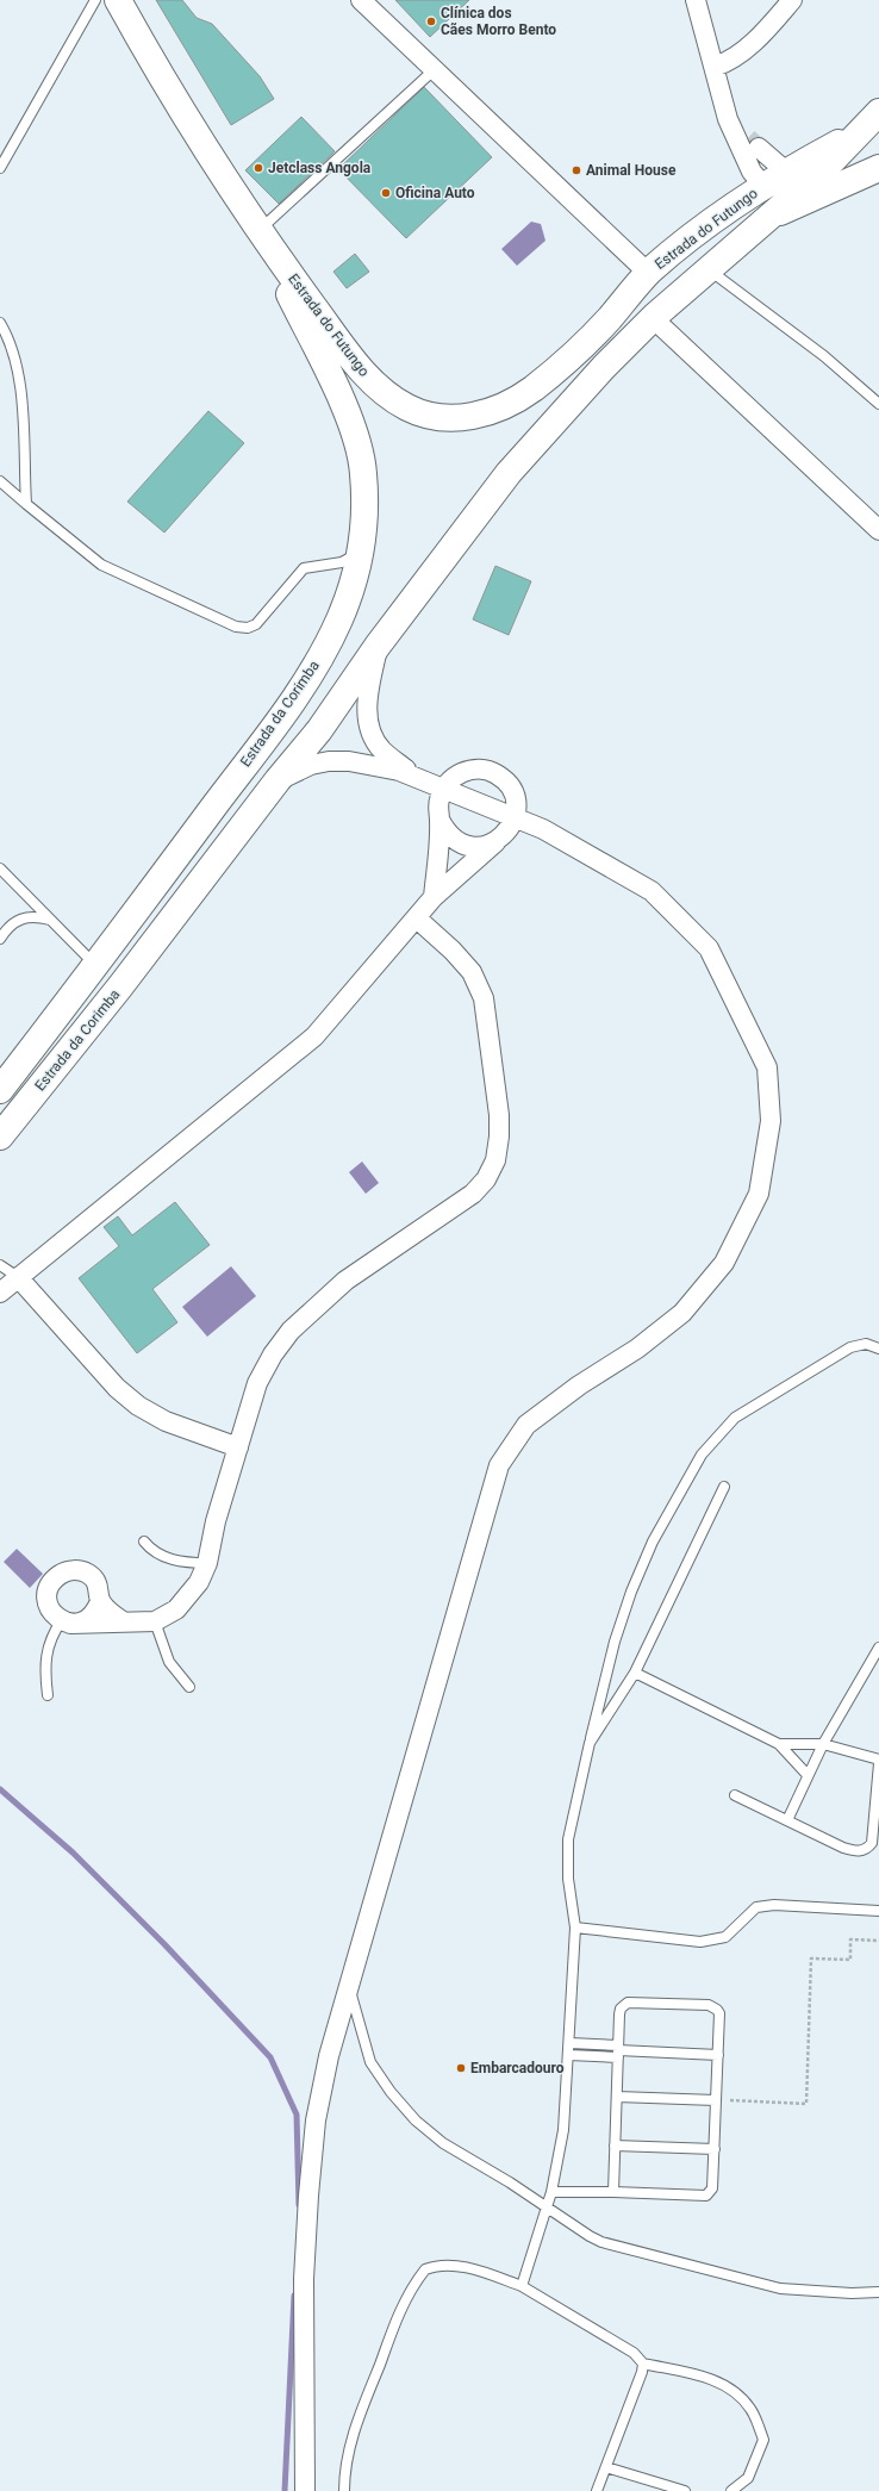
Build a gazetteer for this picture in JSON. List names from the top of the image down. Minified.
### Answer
{"streets":{"main road":["Estrada do Futungo","Estrada da Corimba"]},"crossings":[["Estrada do Futungo","Estrada da Corimba"]],"places":["Clínica dos Cães Morro Bento","Jetclass Angola","Animal House","Oficina Auto","Embarcadouro"]}
